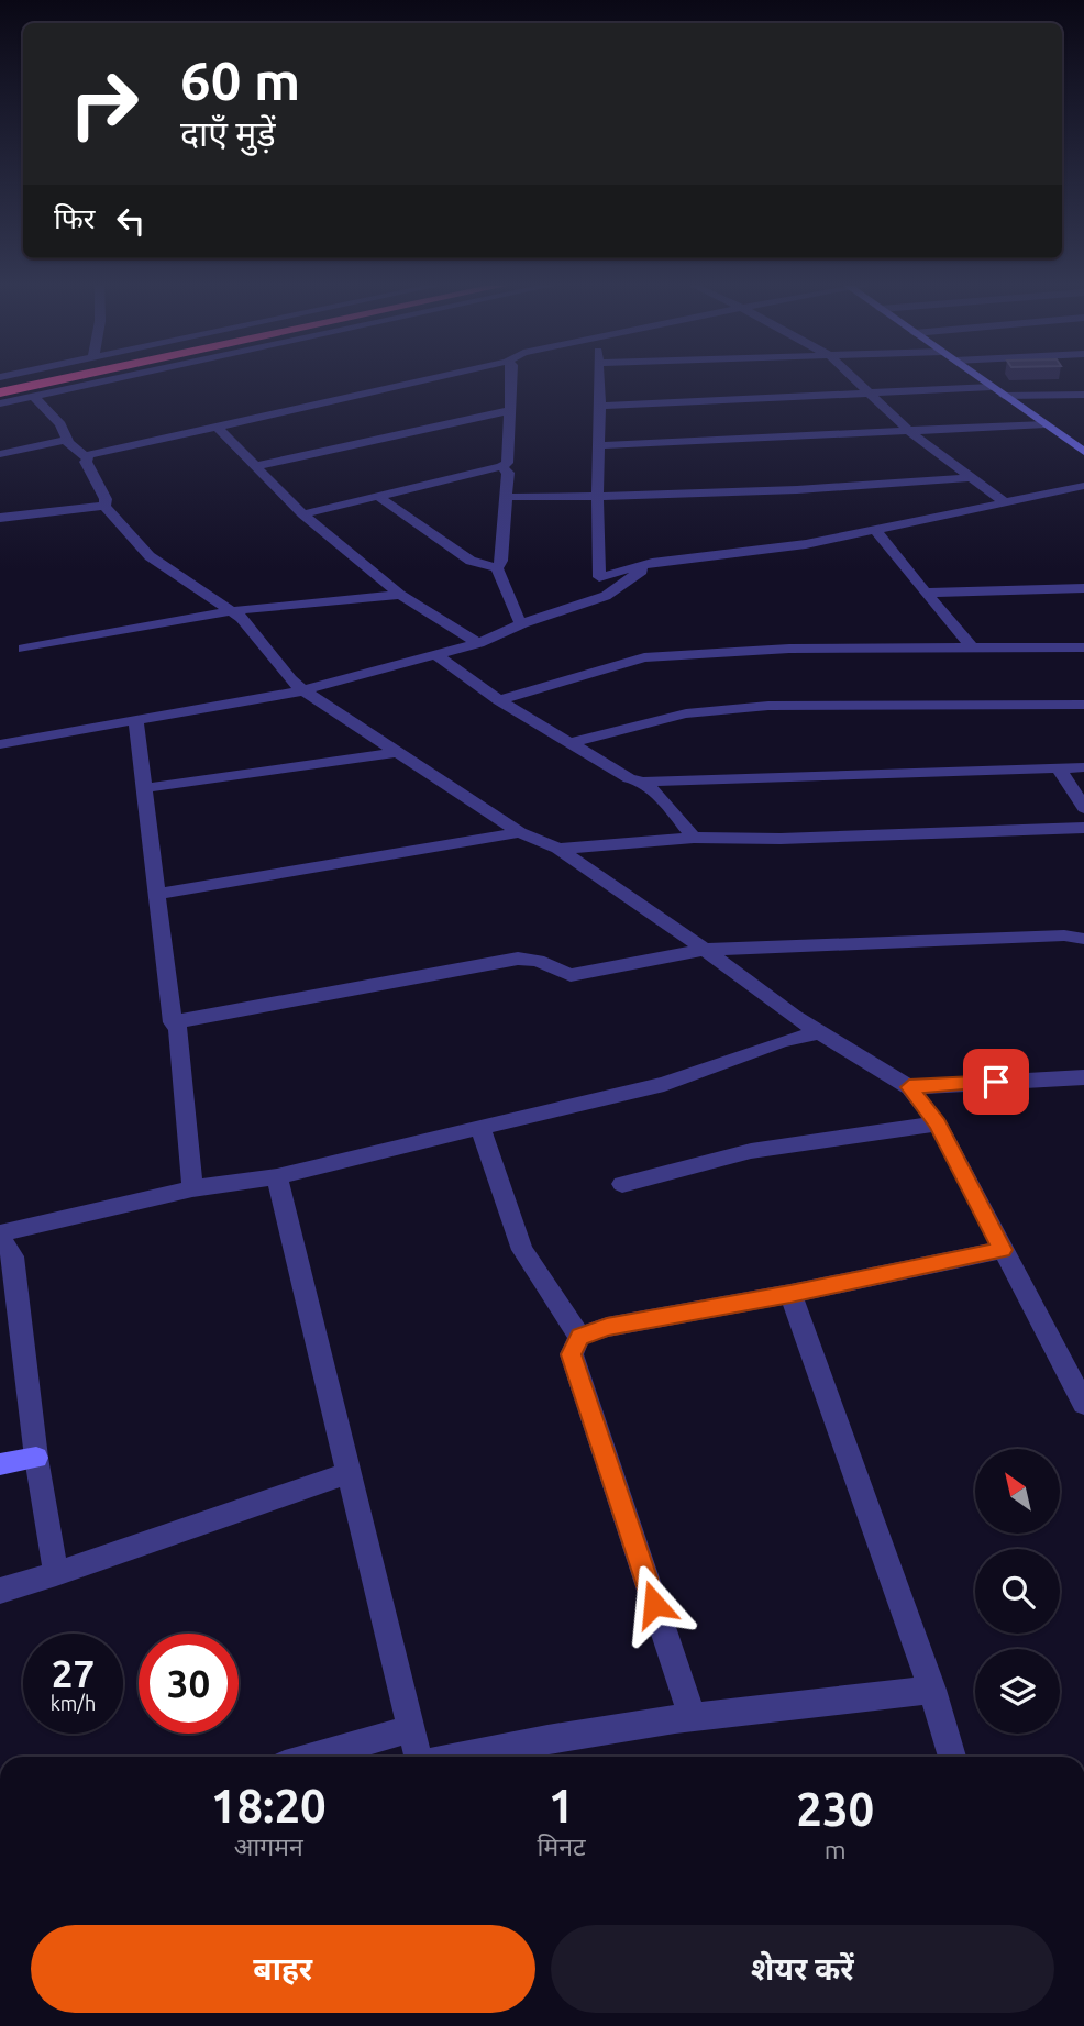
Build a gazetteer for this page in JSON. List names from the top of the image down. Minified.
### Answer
{"north":"top left","page":{"turn":["60 m","दाएँ मुड़ें"],"then":"फिर","speed":"27 km/h","limit":"30","eta":["18:20","आगमन","1","मिनट","230","m"],"buttons":["बाहर","शेयर करें"]}}
